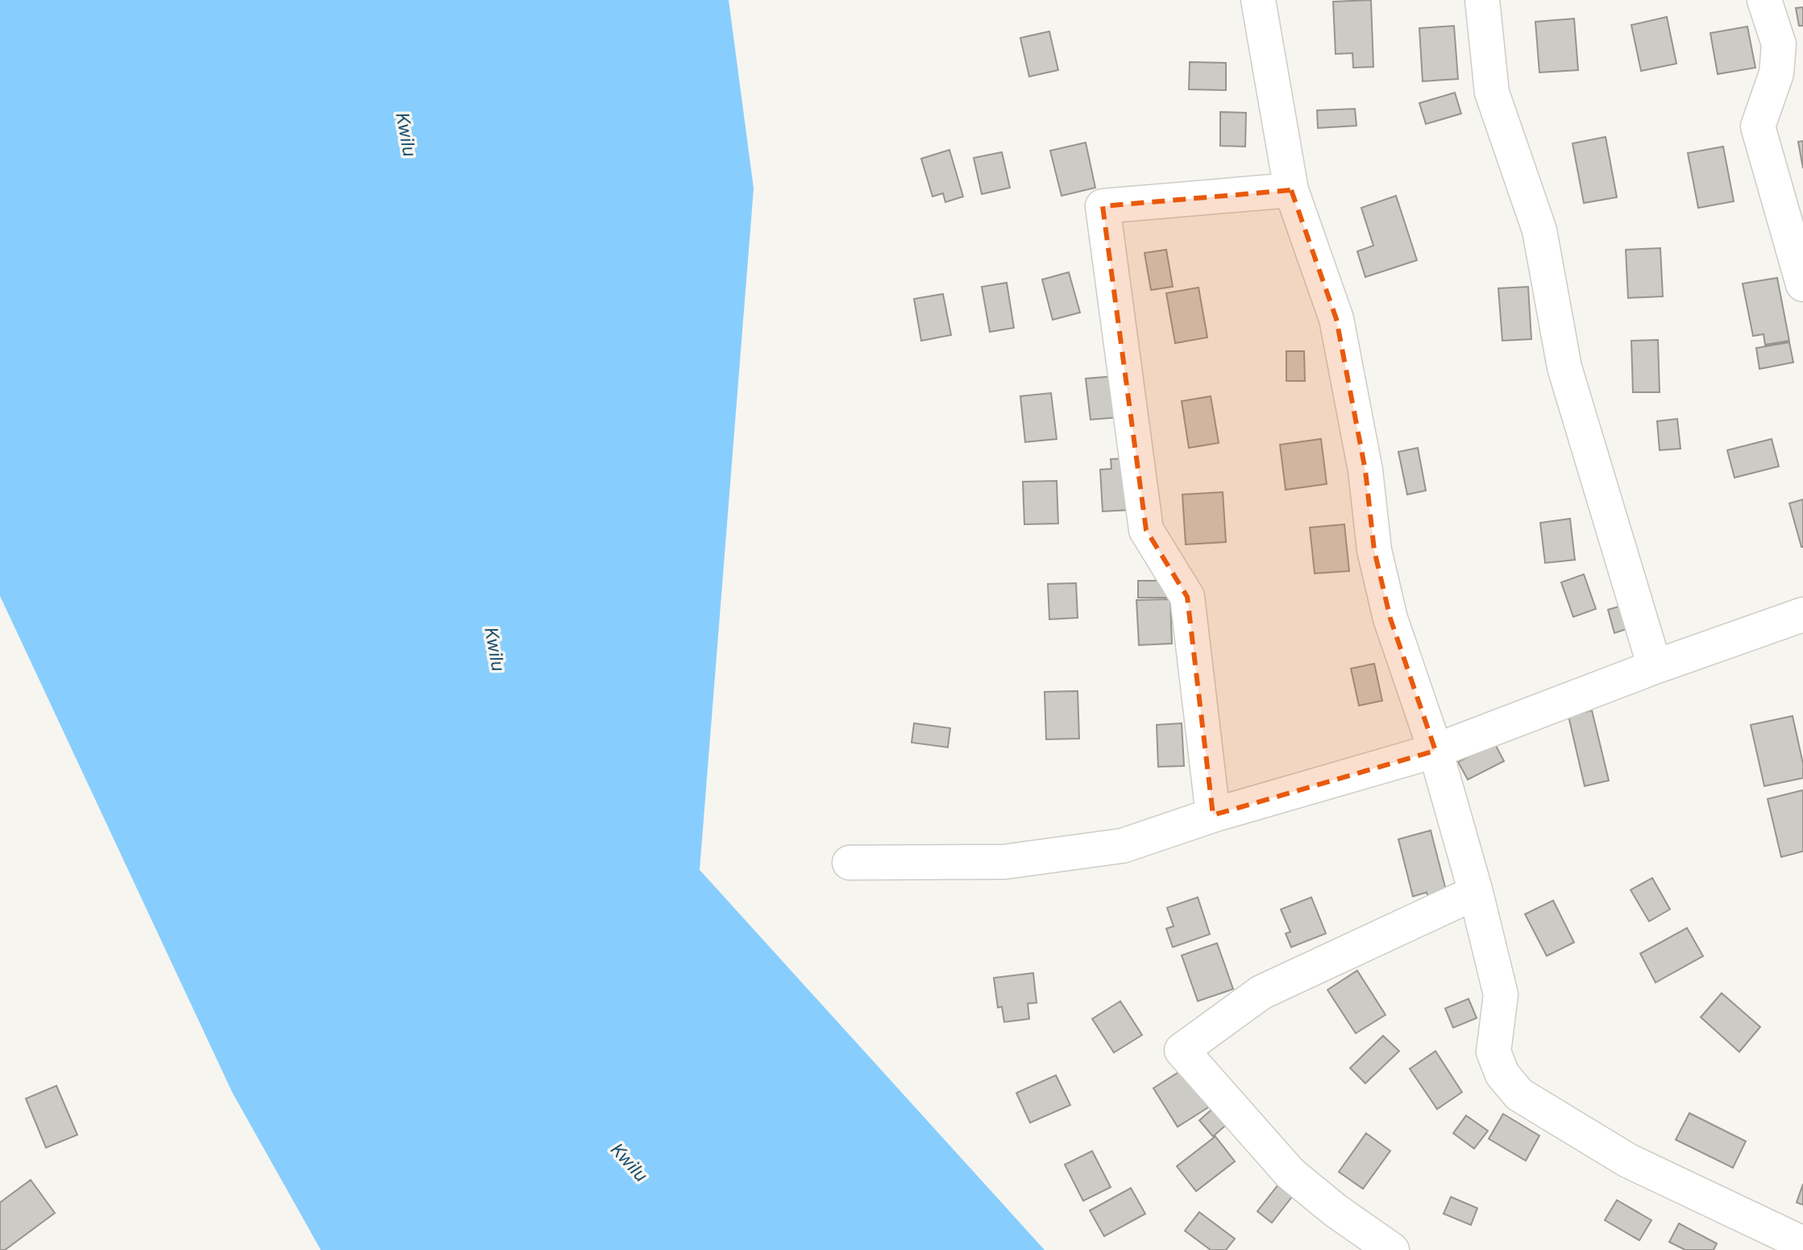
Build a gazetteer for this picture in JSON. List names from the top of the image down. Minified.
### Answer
{"water":["Kwilu"]}
